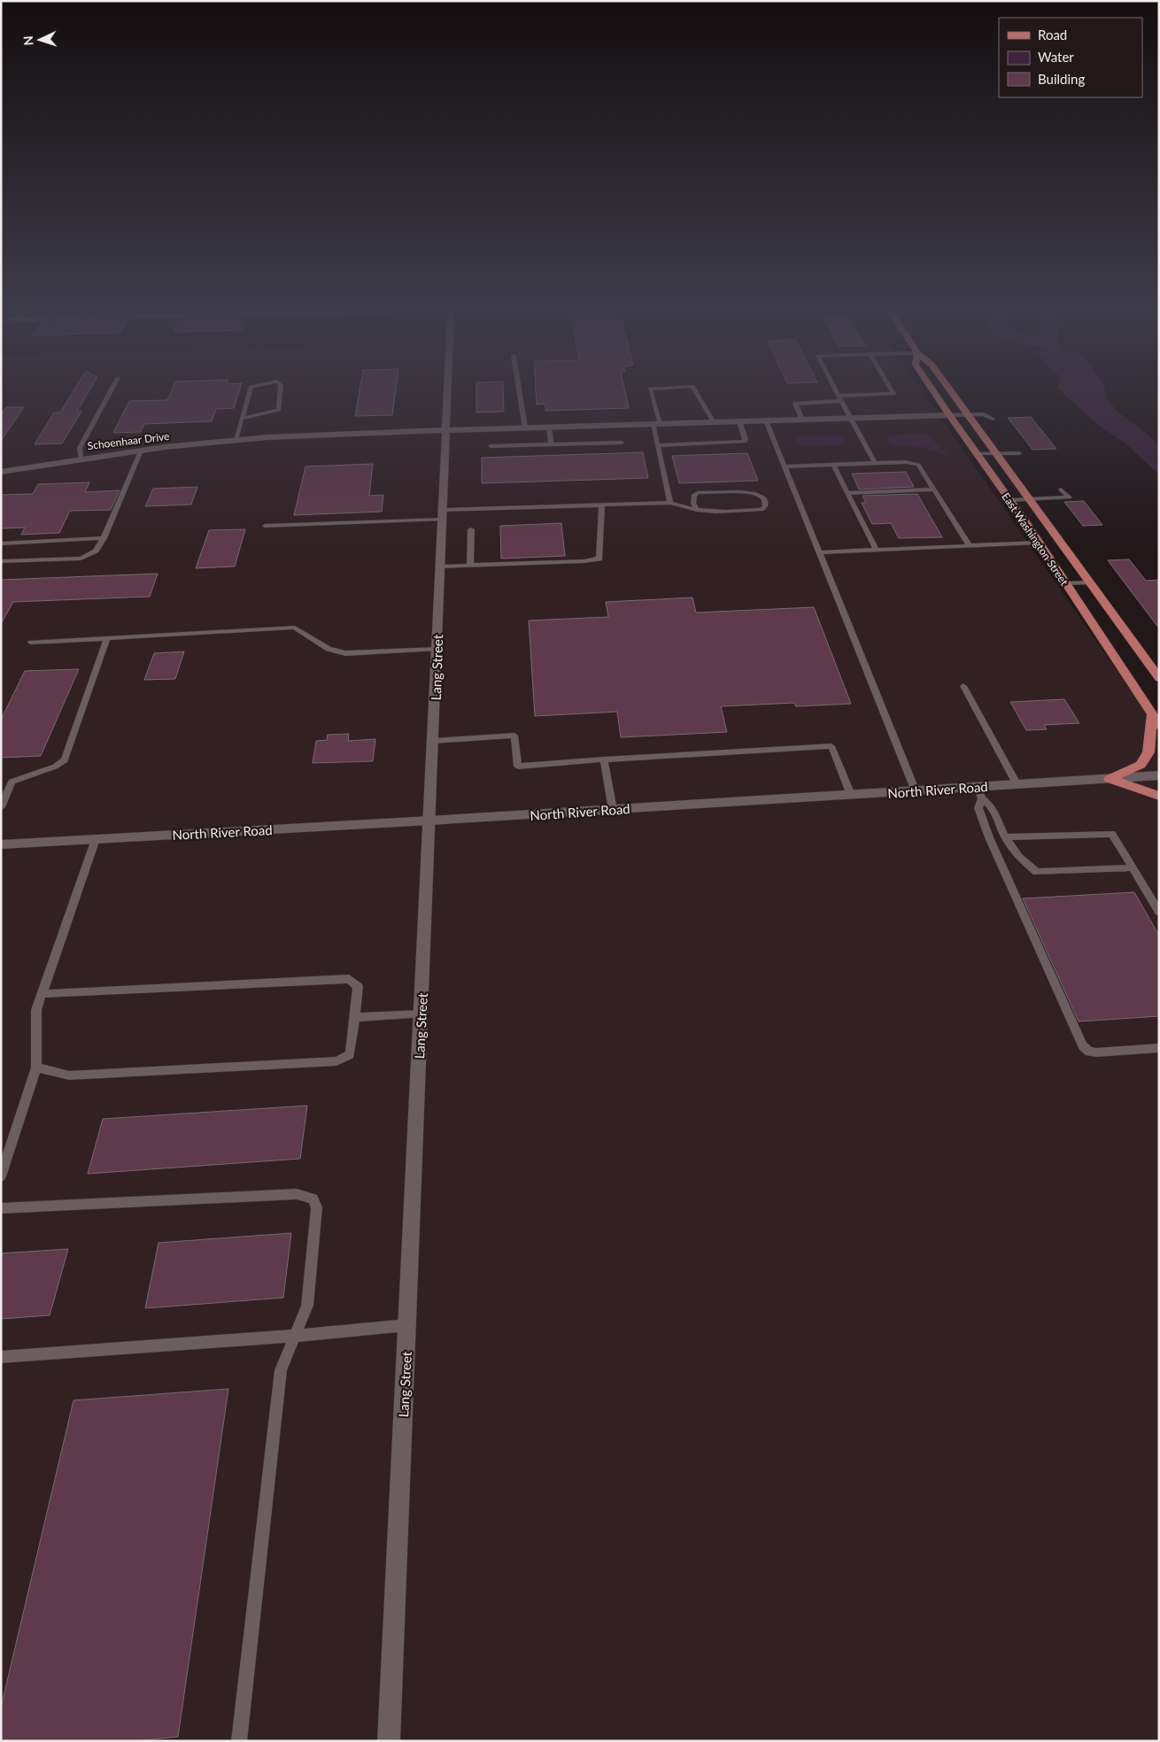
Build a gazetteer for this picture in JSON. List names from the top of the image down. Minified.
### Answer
{"streets":{"main road":["East Washington Street"],"street":["Schoenhaar Drive","Lang Street","North River Road"]},"crossings":[["Schoenhaar Drive","East Washington Street"],["Schoenhaar Drive","Lang Street"],["Lang Street","North River Road"]],"legend":["Road","Water","Building"],"north":"left"}
